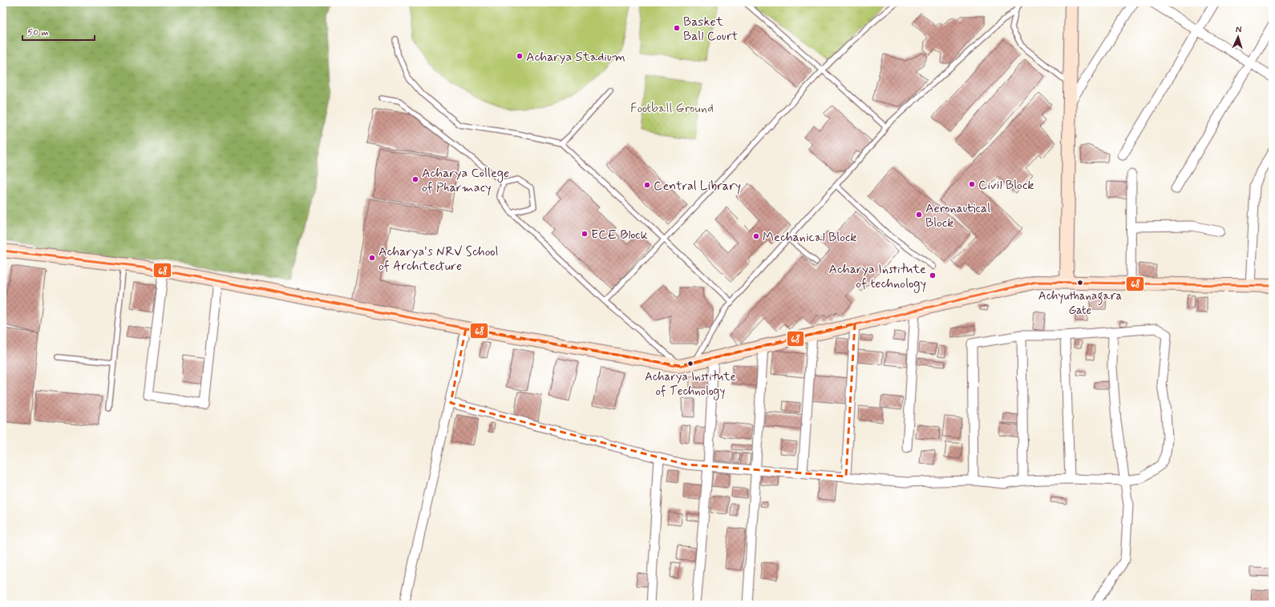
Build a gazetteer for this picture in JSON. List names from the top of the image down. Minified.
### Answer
{"parks":["Football Ground"],"places":["Basket Ball Court","Acharya Stadium","Acharya College of Pharmacy","Civil Block","Central Library","Aeronautical Block","ECE Block","Mechanical Block","Acharya's NRV School of Architecture","Acharya Institute of technology","Achyuthanagara Gate","Acharya Institute of Technology"],"lines":["transit line 68"],"scale_bar":"50 m","north":"top"}
